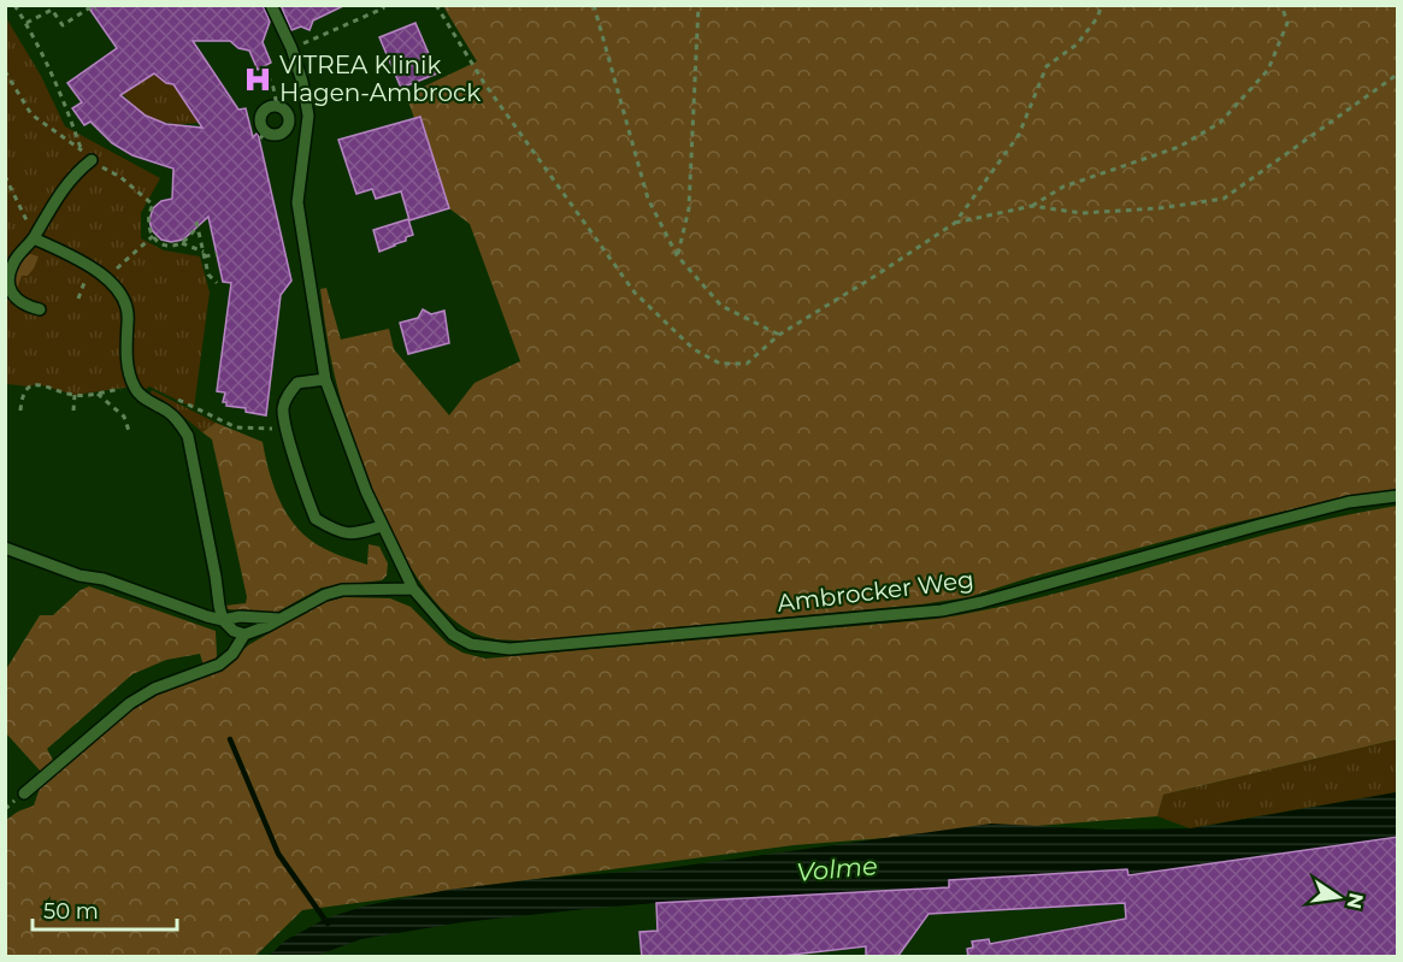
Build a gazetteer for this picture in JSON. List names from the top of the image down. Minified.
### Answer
{"streets":{"lane":["Ambrocker Weg"]},"water":["Volme"],"places":{"hospital":["VITREA Klinik Hagen-Ambrock"]},"scale_bar":"50 m","north":"right"}
